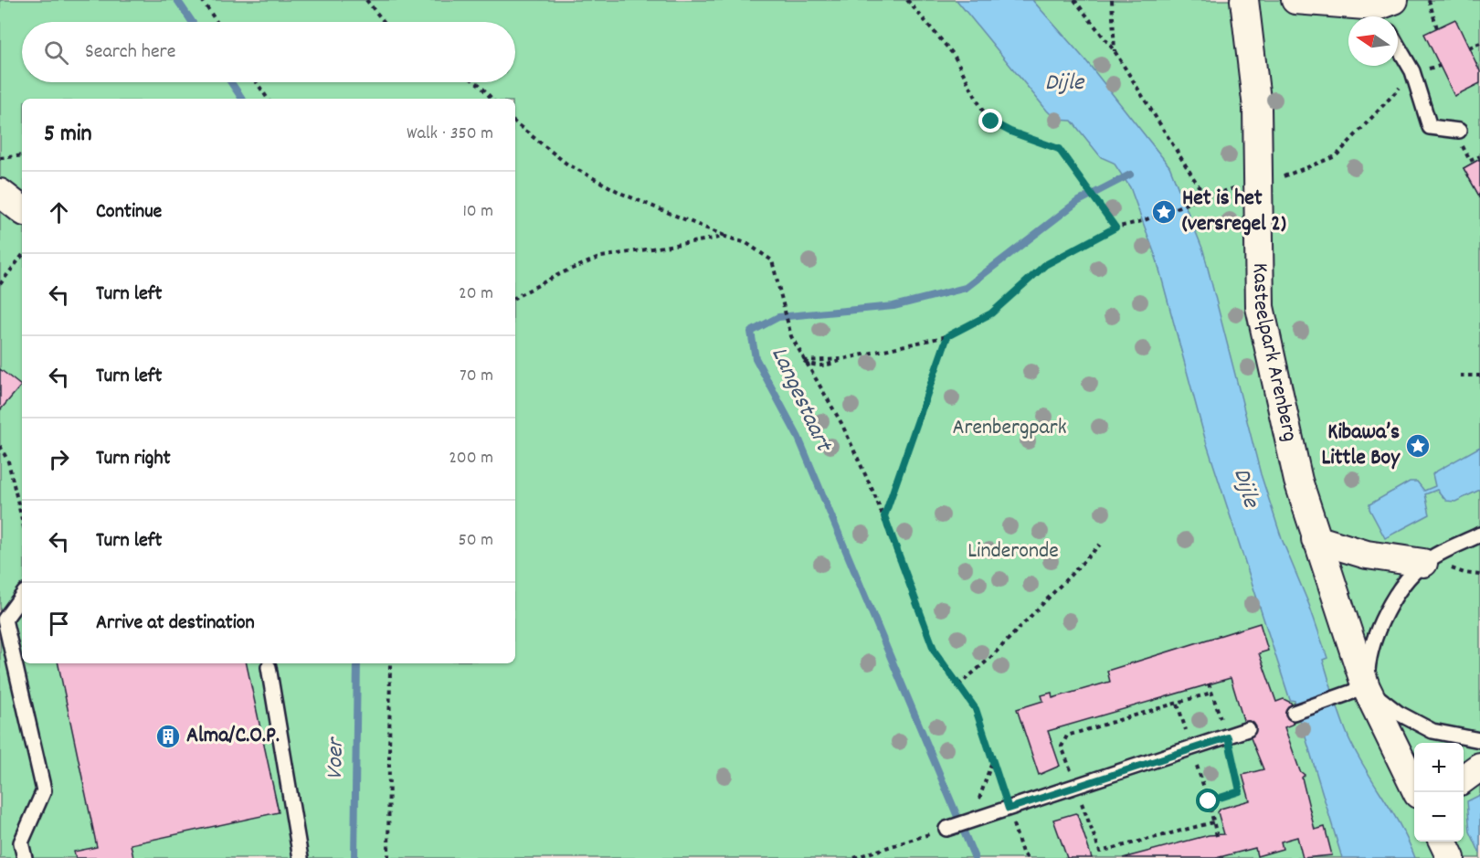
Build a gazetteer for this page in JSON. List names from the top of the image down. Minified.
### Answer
{"streets":{"street":["Kasteelpark Arenberg"]},"water":["Dijle","Langestaart","Voer"],"parks":["Arenbergpark","Linderonde"],"places":{"place":["Het is het (versregel 2)","Kibawa’s Little Boy"],"building":["Alma/C.O.P."]},"north":"left","page":{"search":"Search here","heading":["5 min","Walk · 350 m"],"list":[["Continue","10 m"],["Turn left","20 m"],["Turn left","70 m"],["Turn right","200 m"],["Turn left","50 m"],"Arrive at destination"],"map_buttons":["+","−"]}}
